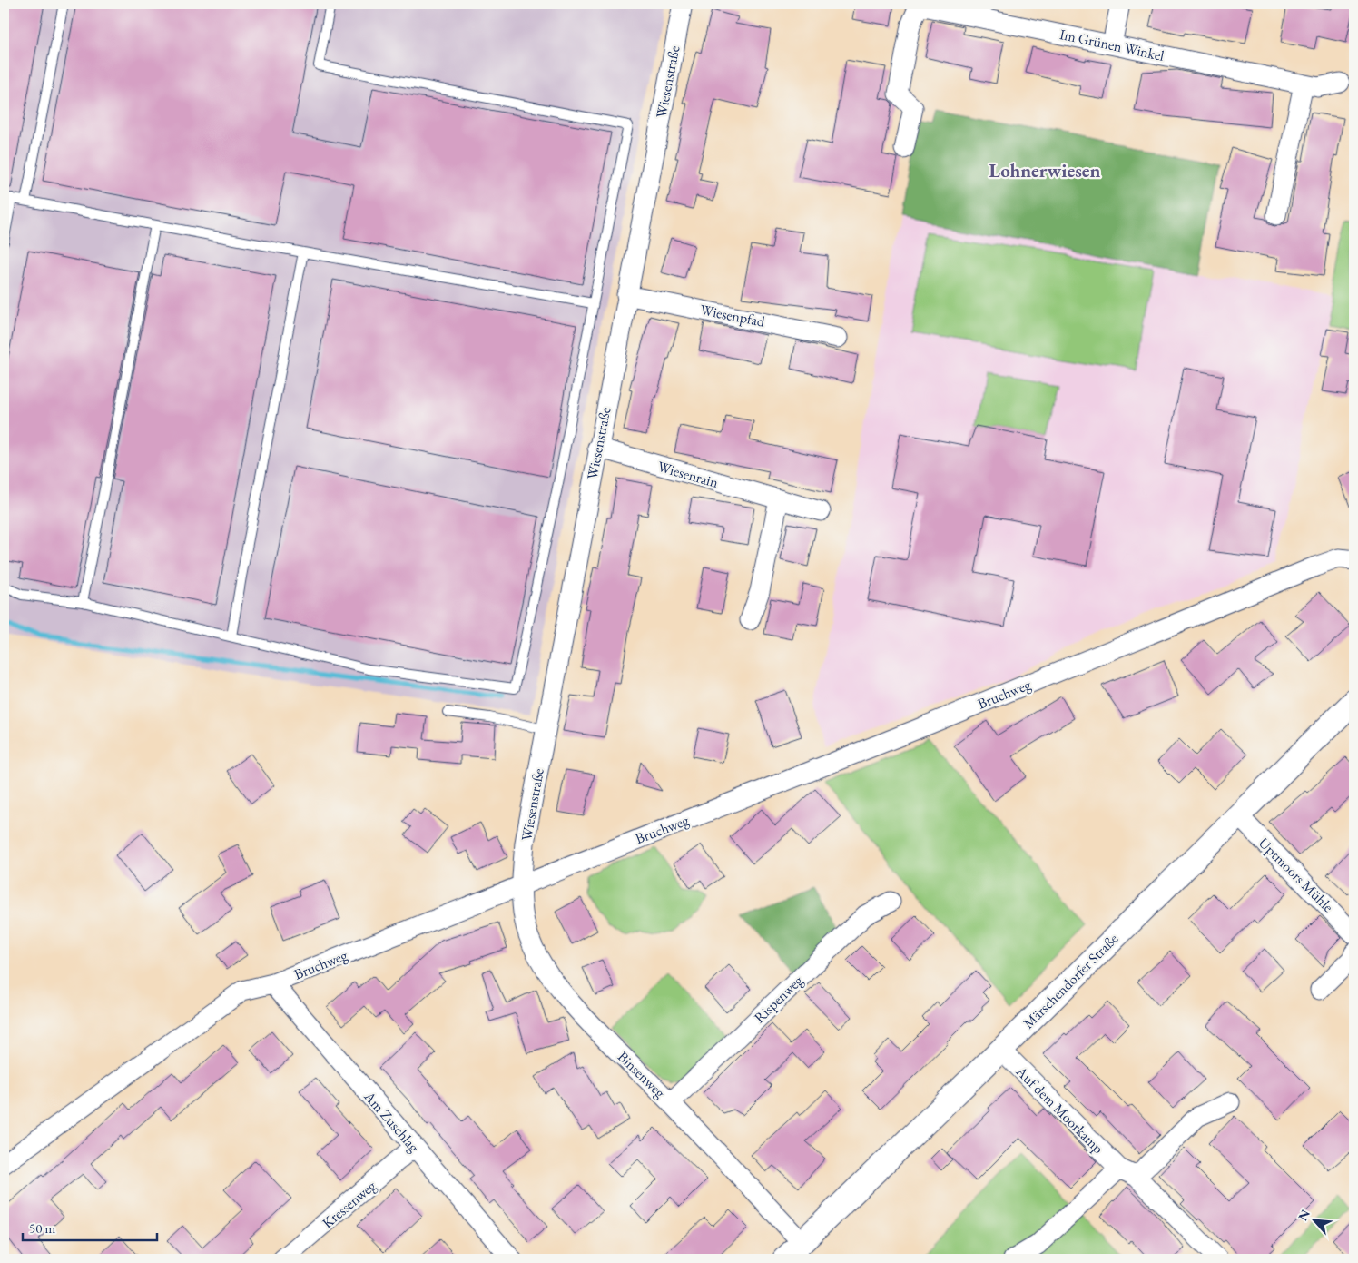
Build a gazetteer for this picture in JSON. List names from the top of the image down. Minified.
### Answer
{"streets":{"street":["Im Grünen Winkel","Wiesenstraße","Wiesenpfad","Wiesenrain","Bruchweg","Uptmoors Mühle","Märschendorfer Straße","Rispenweg","Binsenweg","Auf dem Moorkamp","Am Zuschlag","Kressenweg"]},"crossings":[["Wiesenstraße","Wiesenpfad"],["Wiesenstraße","Wiesenrain"],["Wiesenstraße","Bruchweg"],["Wiesenstraße","Binsenweg"],["Bruchweg","Binsenweg"],["Bruchweg","Am Zuschlag"],["Uptmoors Mühle","Märschendorfer Straße"],["Märschendorfer Straße","Binsenweg"],["Märschendorfer Straße","Auf dem Moorkamp"],["Rispenweg","Binsenweg"],["Am Zuschlag","Kressenweg"]],"districts":["Lohnerwiesen"],"scale_bar":"50 m","north":"top left"}
